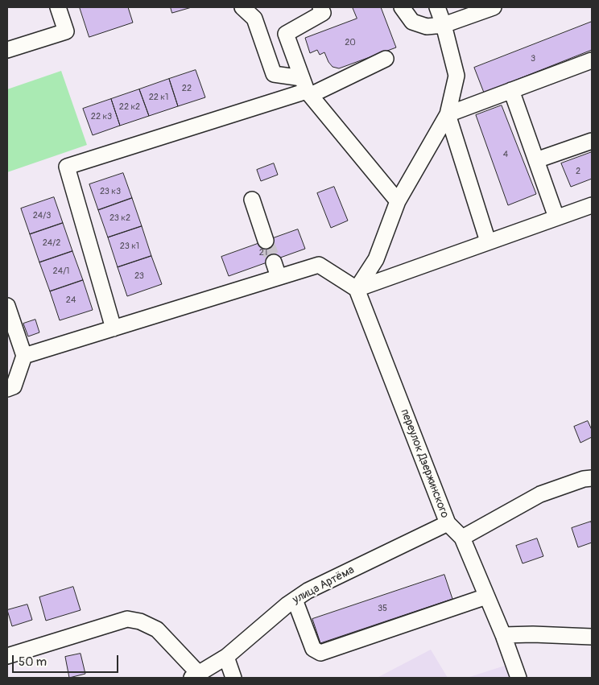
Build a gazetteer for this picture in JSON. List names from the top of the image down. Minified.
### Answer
{"streets":{"street":["переулок Дзержинского","улица Артёма"]},"crossings":[["переулок Дзержинского","улица Артёма"]],"house_numbers":["20","3","22","22 к1","22 к2","22 к3","4","2","23 к3","24/3","23 к2","24/2","23 к1","21","24/1","23","24","35"],"scale_bar":"50 m"}
